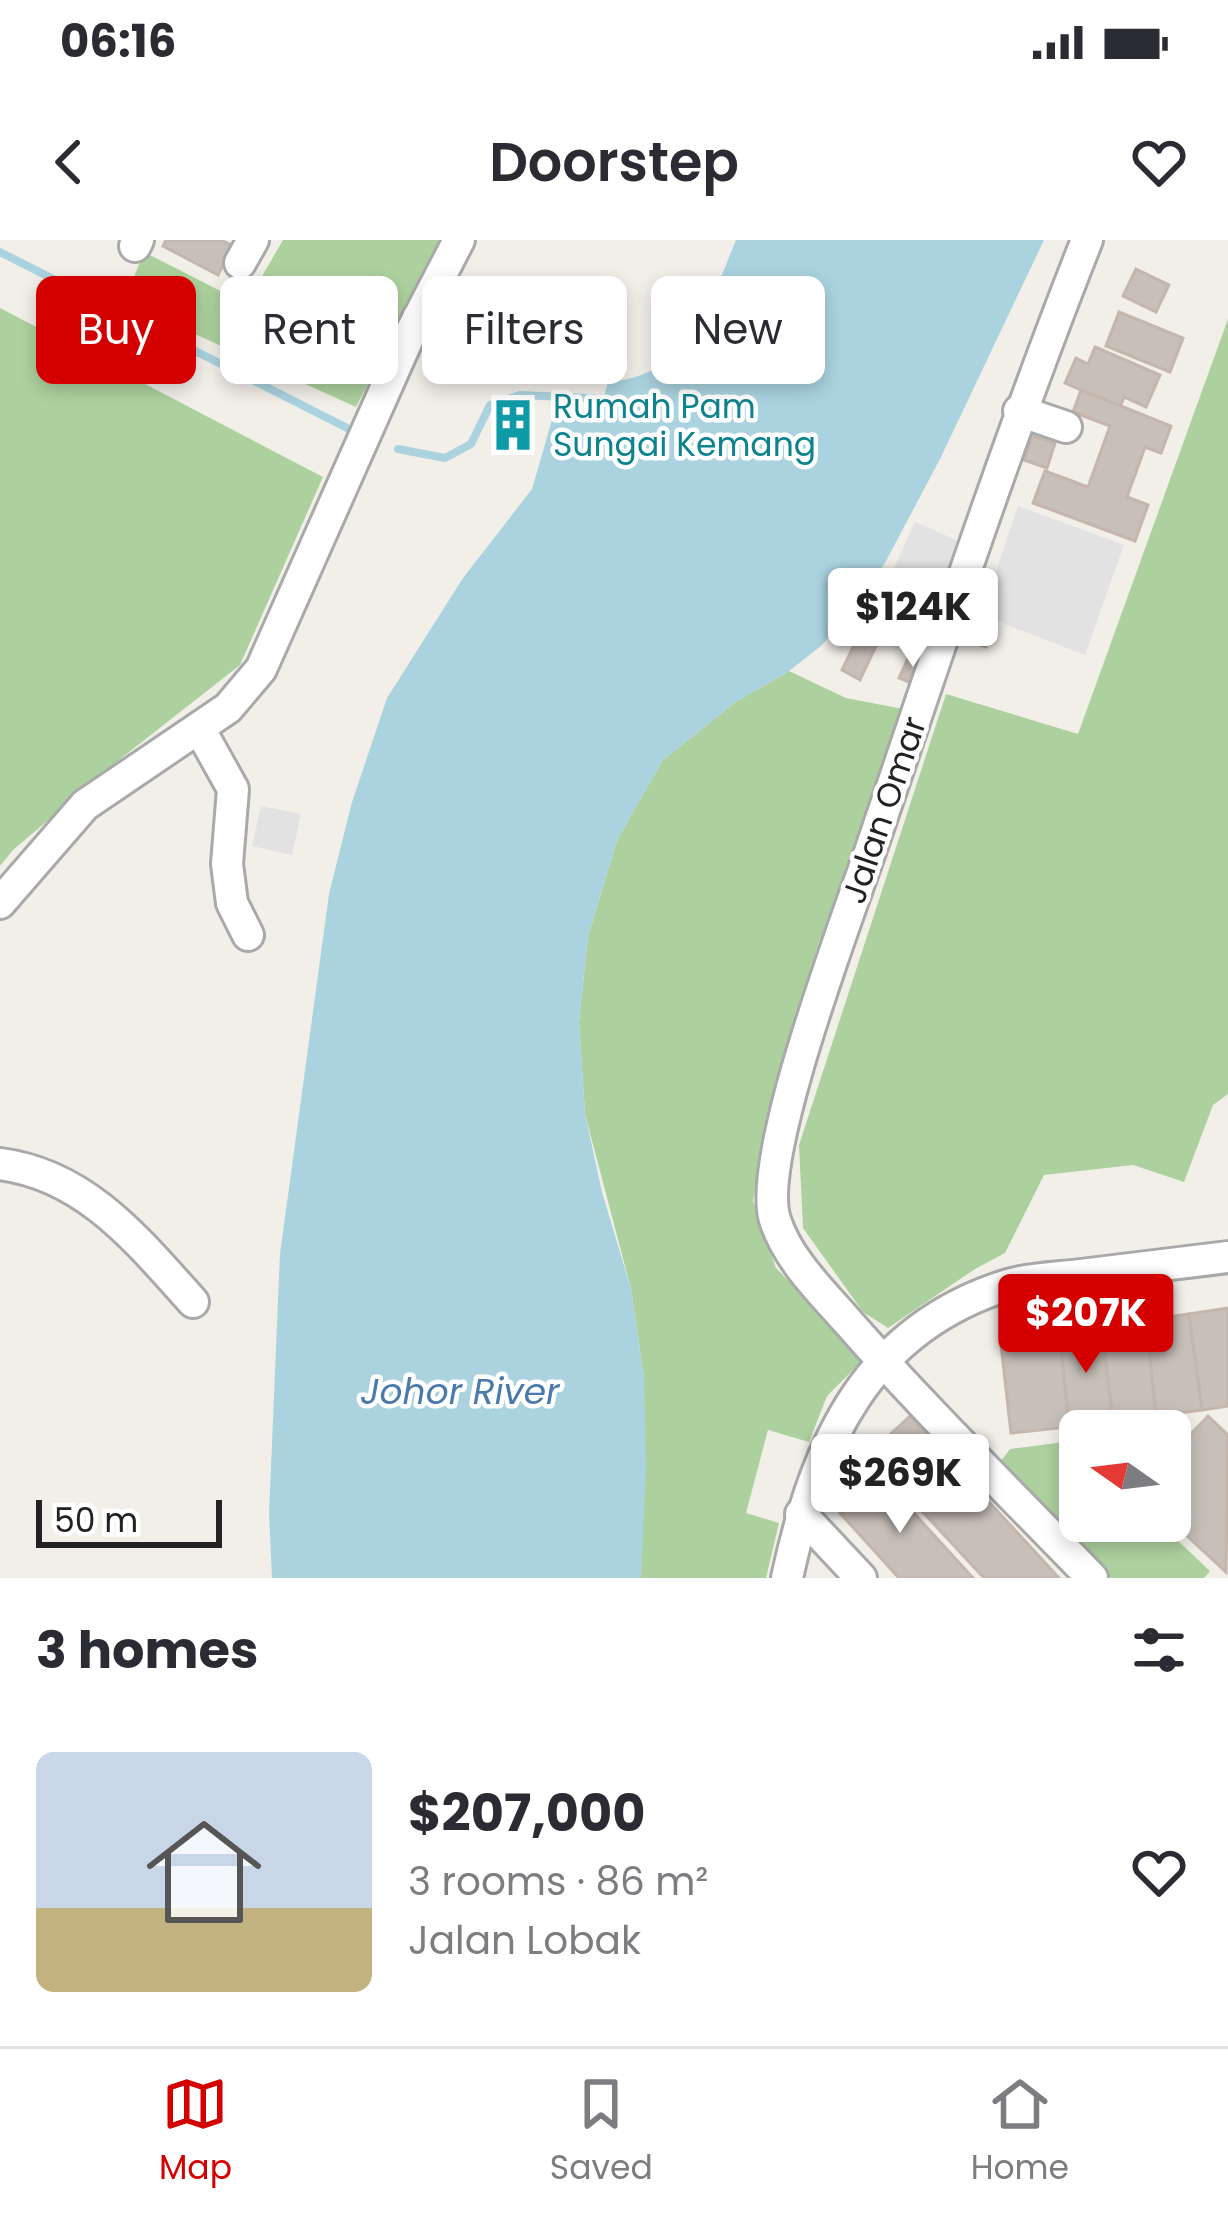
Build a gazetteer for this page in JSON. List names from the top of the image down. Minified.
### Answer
{"streets":{"street":["Jalan Omar"]},"water":["Johor River"],"places":{"building":["Rumah Pam Sungai Kemang"]},"scale_bar":"50 m","north":"left","page":{"status":"06:16","header":"Doorstep","chip":["Buy","Rent","Filters","New"],"price":["$124K","$207K","$269K"],"scale":"50 m","heading":"3 homes","list":[{"name":"$207,000","note":"3 rooms · 86 m² · Jalan Lobak"}],"tabs":["Map","Saved","Home"]}}
